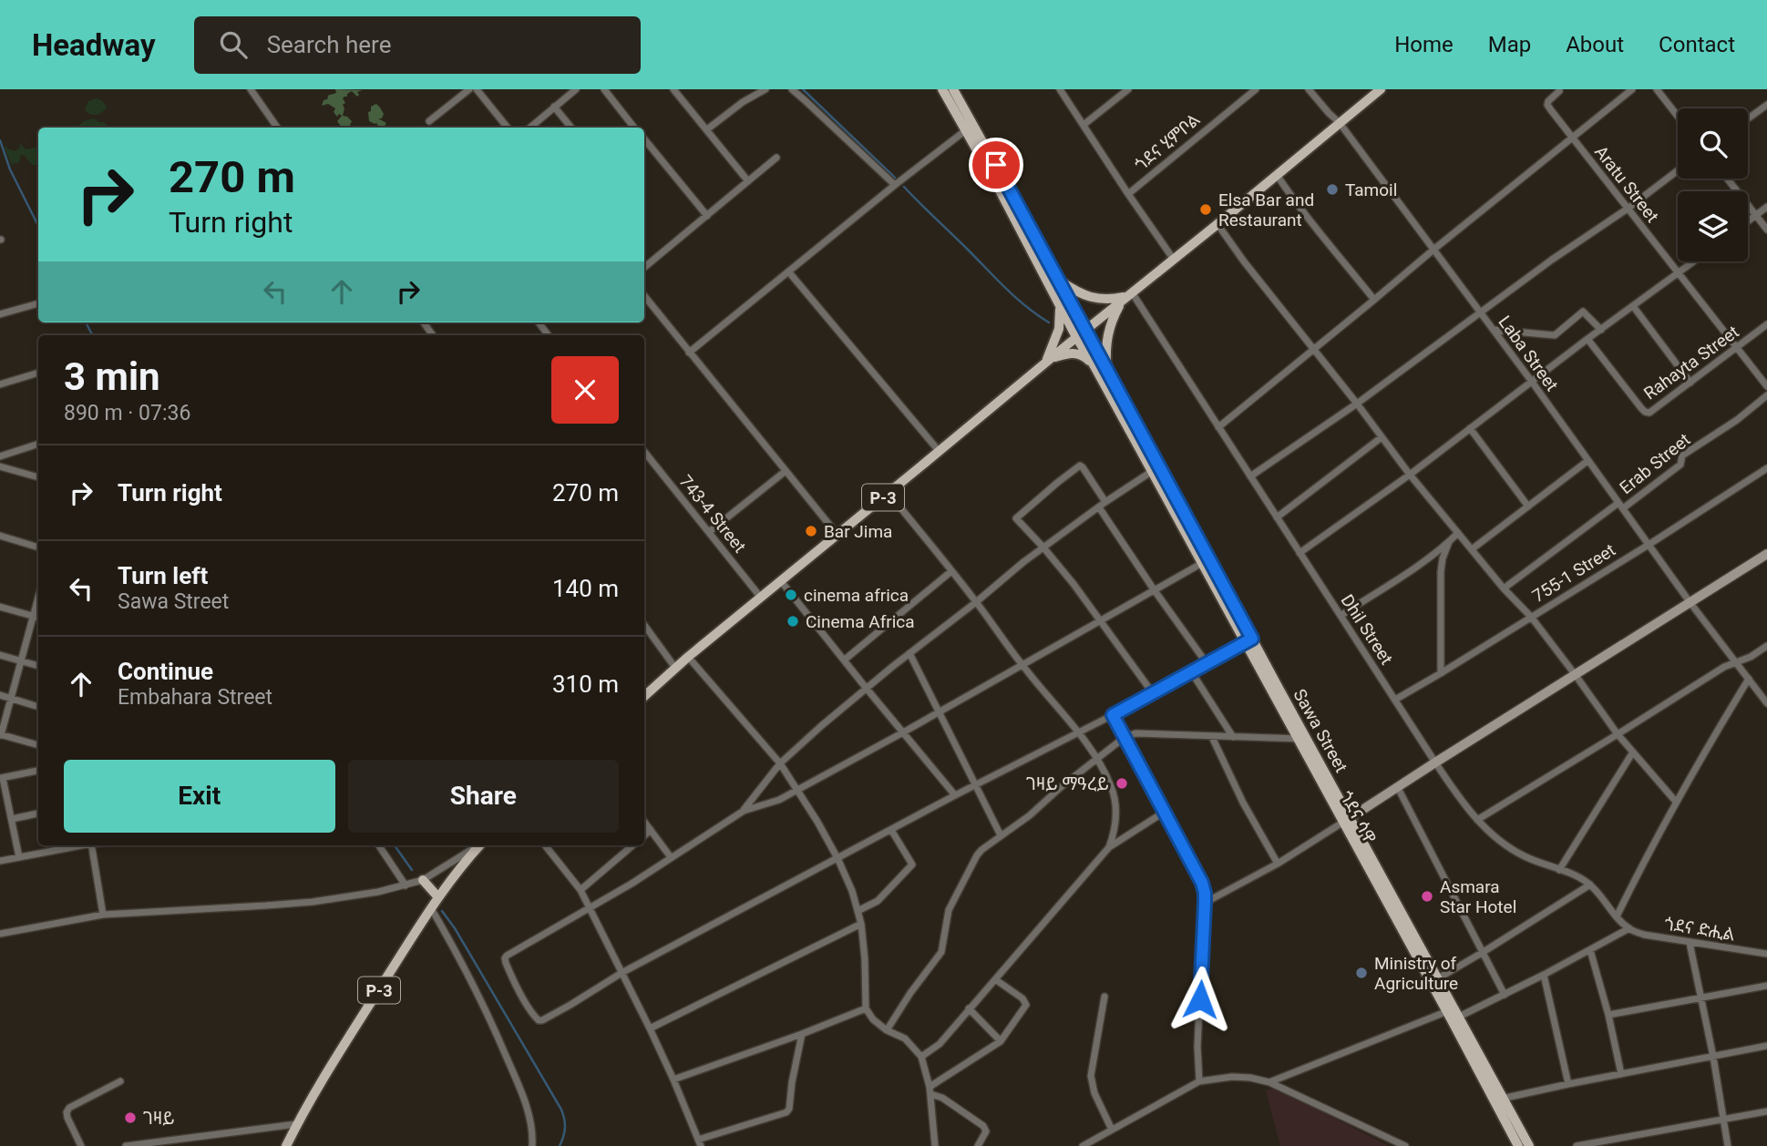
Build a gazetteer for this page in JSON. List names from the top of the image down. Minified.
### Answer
{"streets":{"main road":["P-3","Sawa Street","ጎደና ሳዋ"],"street":["ጎደና ሂምቦል","Aratu Street","Laba Street","Rahayta Street","Erab Street","743-4 Street","755-1 Street","Dhil Street","ጎደና ድሒል"]},"crossings":[["Aratu Street","Rahayta Street"],["Laba Street","Erab Street"],["Laba Street","P-3"],["Laba Street","755-1 Street"],["P-3","743-4 Street"],["P-3","Dhil Street"],["P-3","Sawa Street"],["755-1 Street","Dhil Street"],["Dhil Street","ጎደና ድሒል"],["Sawa Street","ጎደና ሳዋ"]],"places":["Tamoil","Elsa Bar and Restaurant","Bar Jima","cinema africa","Cinema Africa","ገዛይ ማዓረይ","Asmara Star Hotel","Ministry of Agriculture","ገዛይ"],"page":{"header":"Headway","search":"Search here","nav":["Home","Map","About","Contact"],"turn":["270 m","Turn right"],"heading":["3 min","890 m · 07:36"],"list":[{"name":"Turn right","value":"270 m"},{"name":"Turn left","note":"Sawa Street","value":"140 m"},{"name":"Continue","note":"Embahara Street","value":"310 m"}],"buttons":["Exit","Share"]}}
